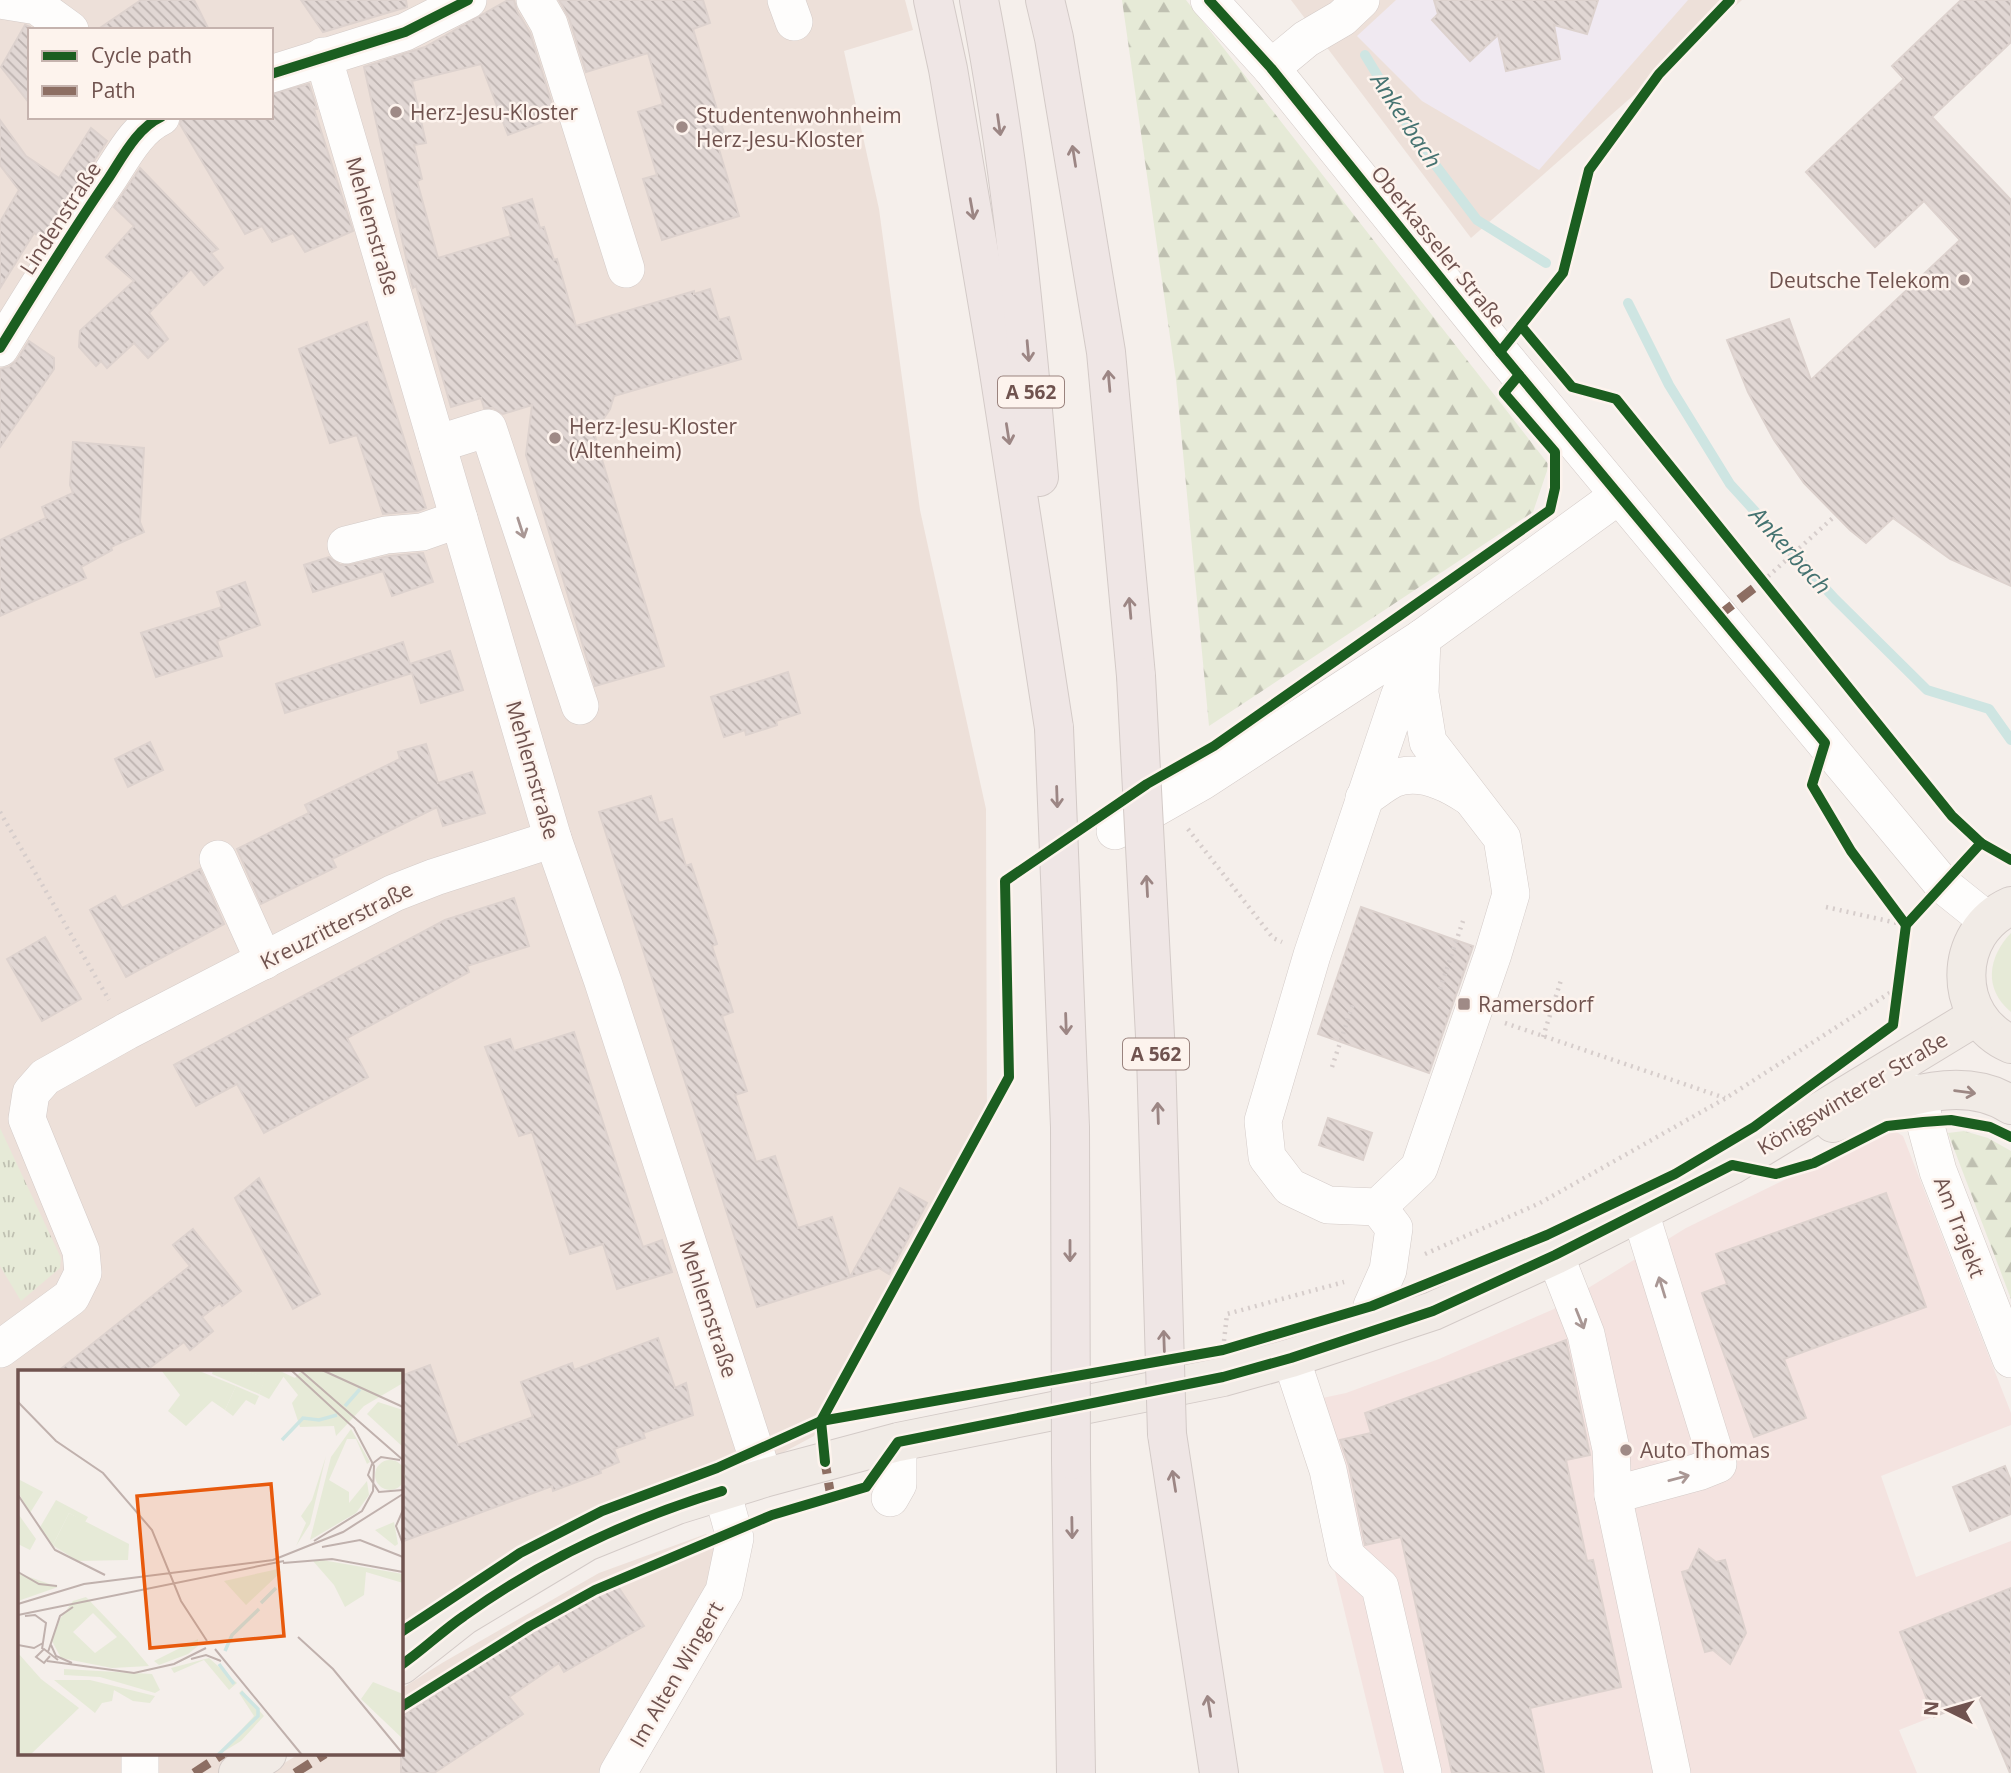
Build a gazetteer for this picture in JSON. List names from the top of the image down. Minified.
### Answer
{"streets":{"highway":["A 562"],"main road":["Königswinterer Straße"],"street":["Lindenstraße","Mehlemstraße","Oberkasseler Straße","Kreuzritterstraße","Am Trajekt","Im Alten Wingert"]},"crossings":[["Mehlemstraße","Kreuzritterstraße"],["Mehlemstraße","Königswinterer Straße"],["Königswinterer Straße","Im Alten Wingert"]],"water":["Ankerbach"],"places":{"other":["Herz-Jesu-Kloster","Studentenwohnheim Herz-Jesu-Kloster","Deutsche Telekom","Herz-Jesu-Kloster (Altenheim)","Auto Thomas"],"transit":["Ramersdorf"]},"legend":["Cycle path","Path"],"north":"left"}
